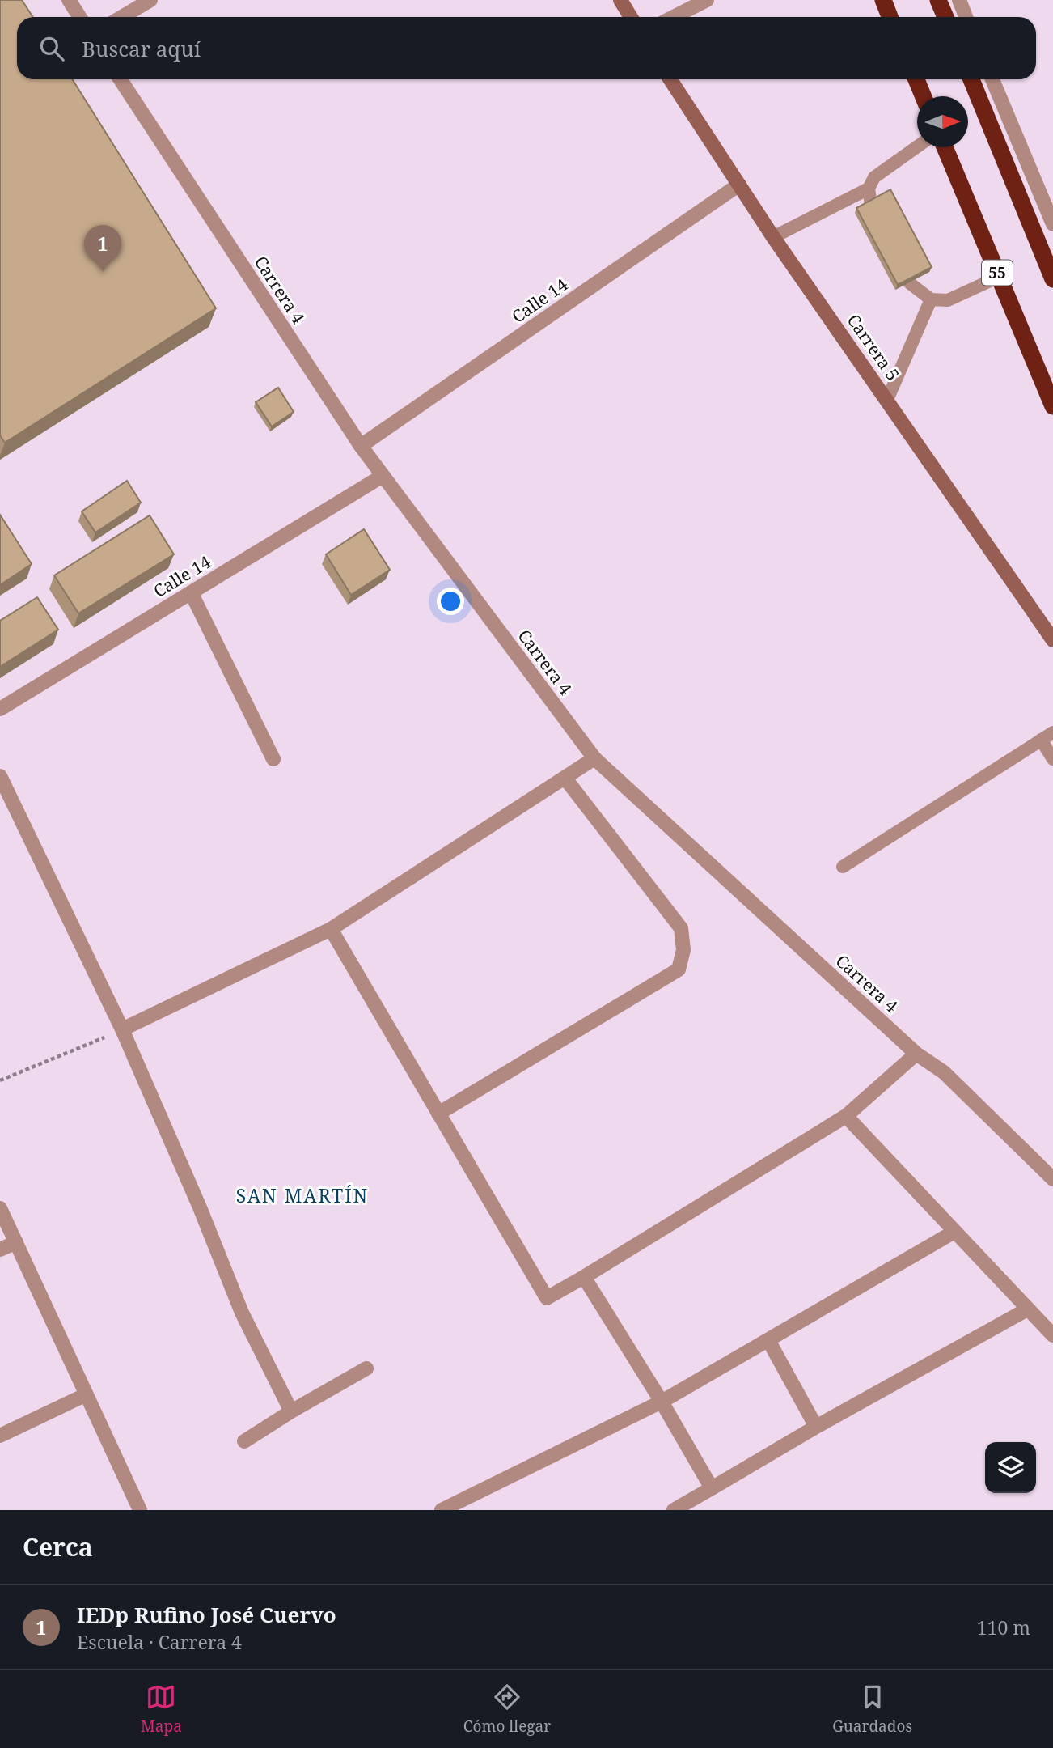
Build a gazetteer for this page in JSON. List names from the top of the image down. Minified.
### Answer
{"streets":{"highway":["55"],"street":["Carrera 4","Calle 14","Carrera 5"]},"crossings":[["Carrera 4","Calle 14"],["Calle 14","Carrera 5"]],"districts":["SAN MARTÍN"],"north":"right","page":{"search":"Buscar aquí","pins":"1","heading":"Cerca","list":[{"mark":"1","name":"IEDp Rufino José Cuervo","note":"Escuela · Carrera 4","value":"110 m"}],"nav":["Mapa","Cómo llegar","Guardados"]}}
